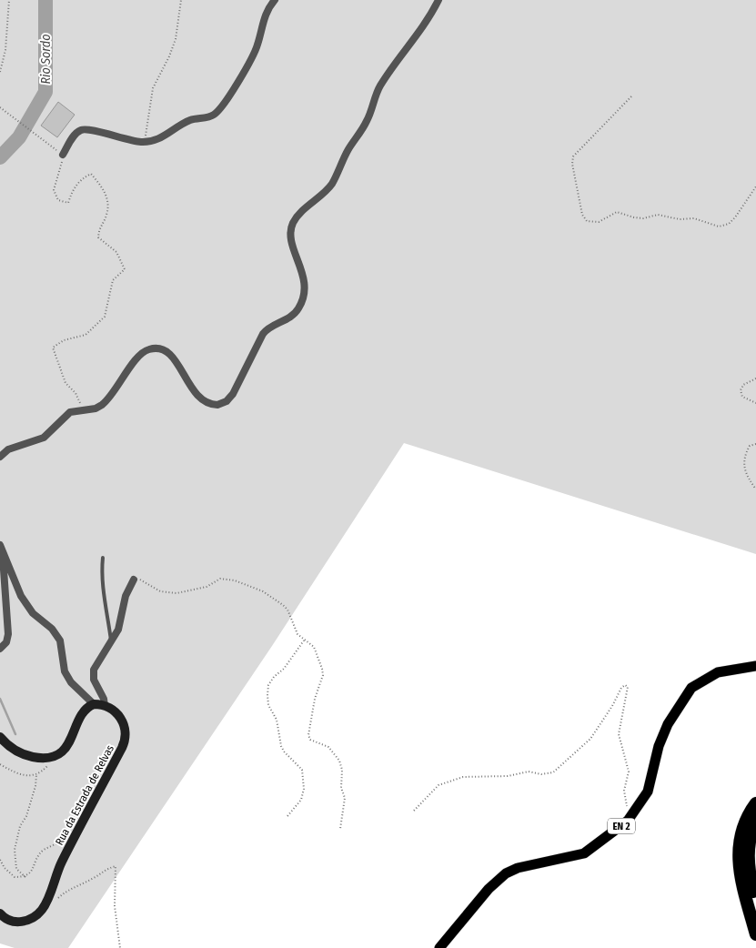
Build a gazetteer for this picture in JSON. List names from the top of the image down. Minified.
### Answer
{"streets":{"main road":["EN 2"],"street":["Rua da Estrada de Relvas"]},"water":["Rio Sordo"]}
